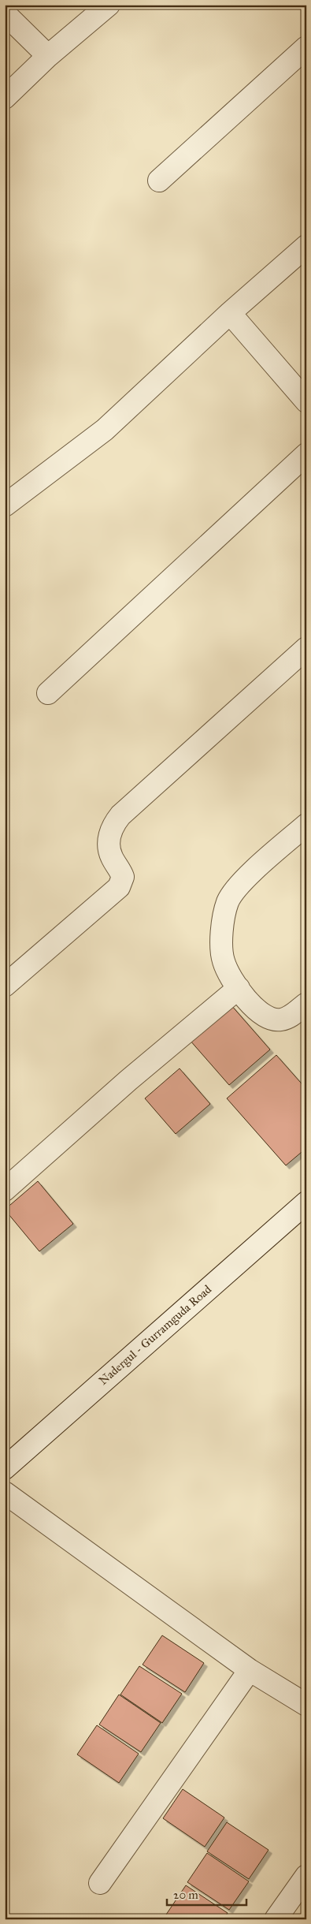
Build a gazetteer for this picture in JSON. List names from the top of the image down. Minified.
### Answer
{"streets":{"street":["Nadergul - Gurramguda Road"]},"scale_bar":"20 m"}
